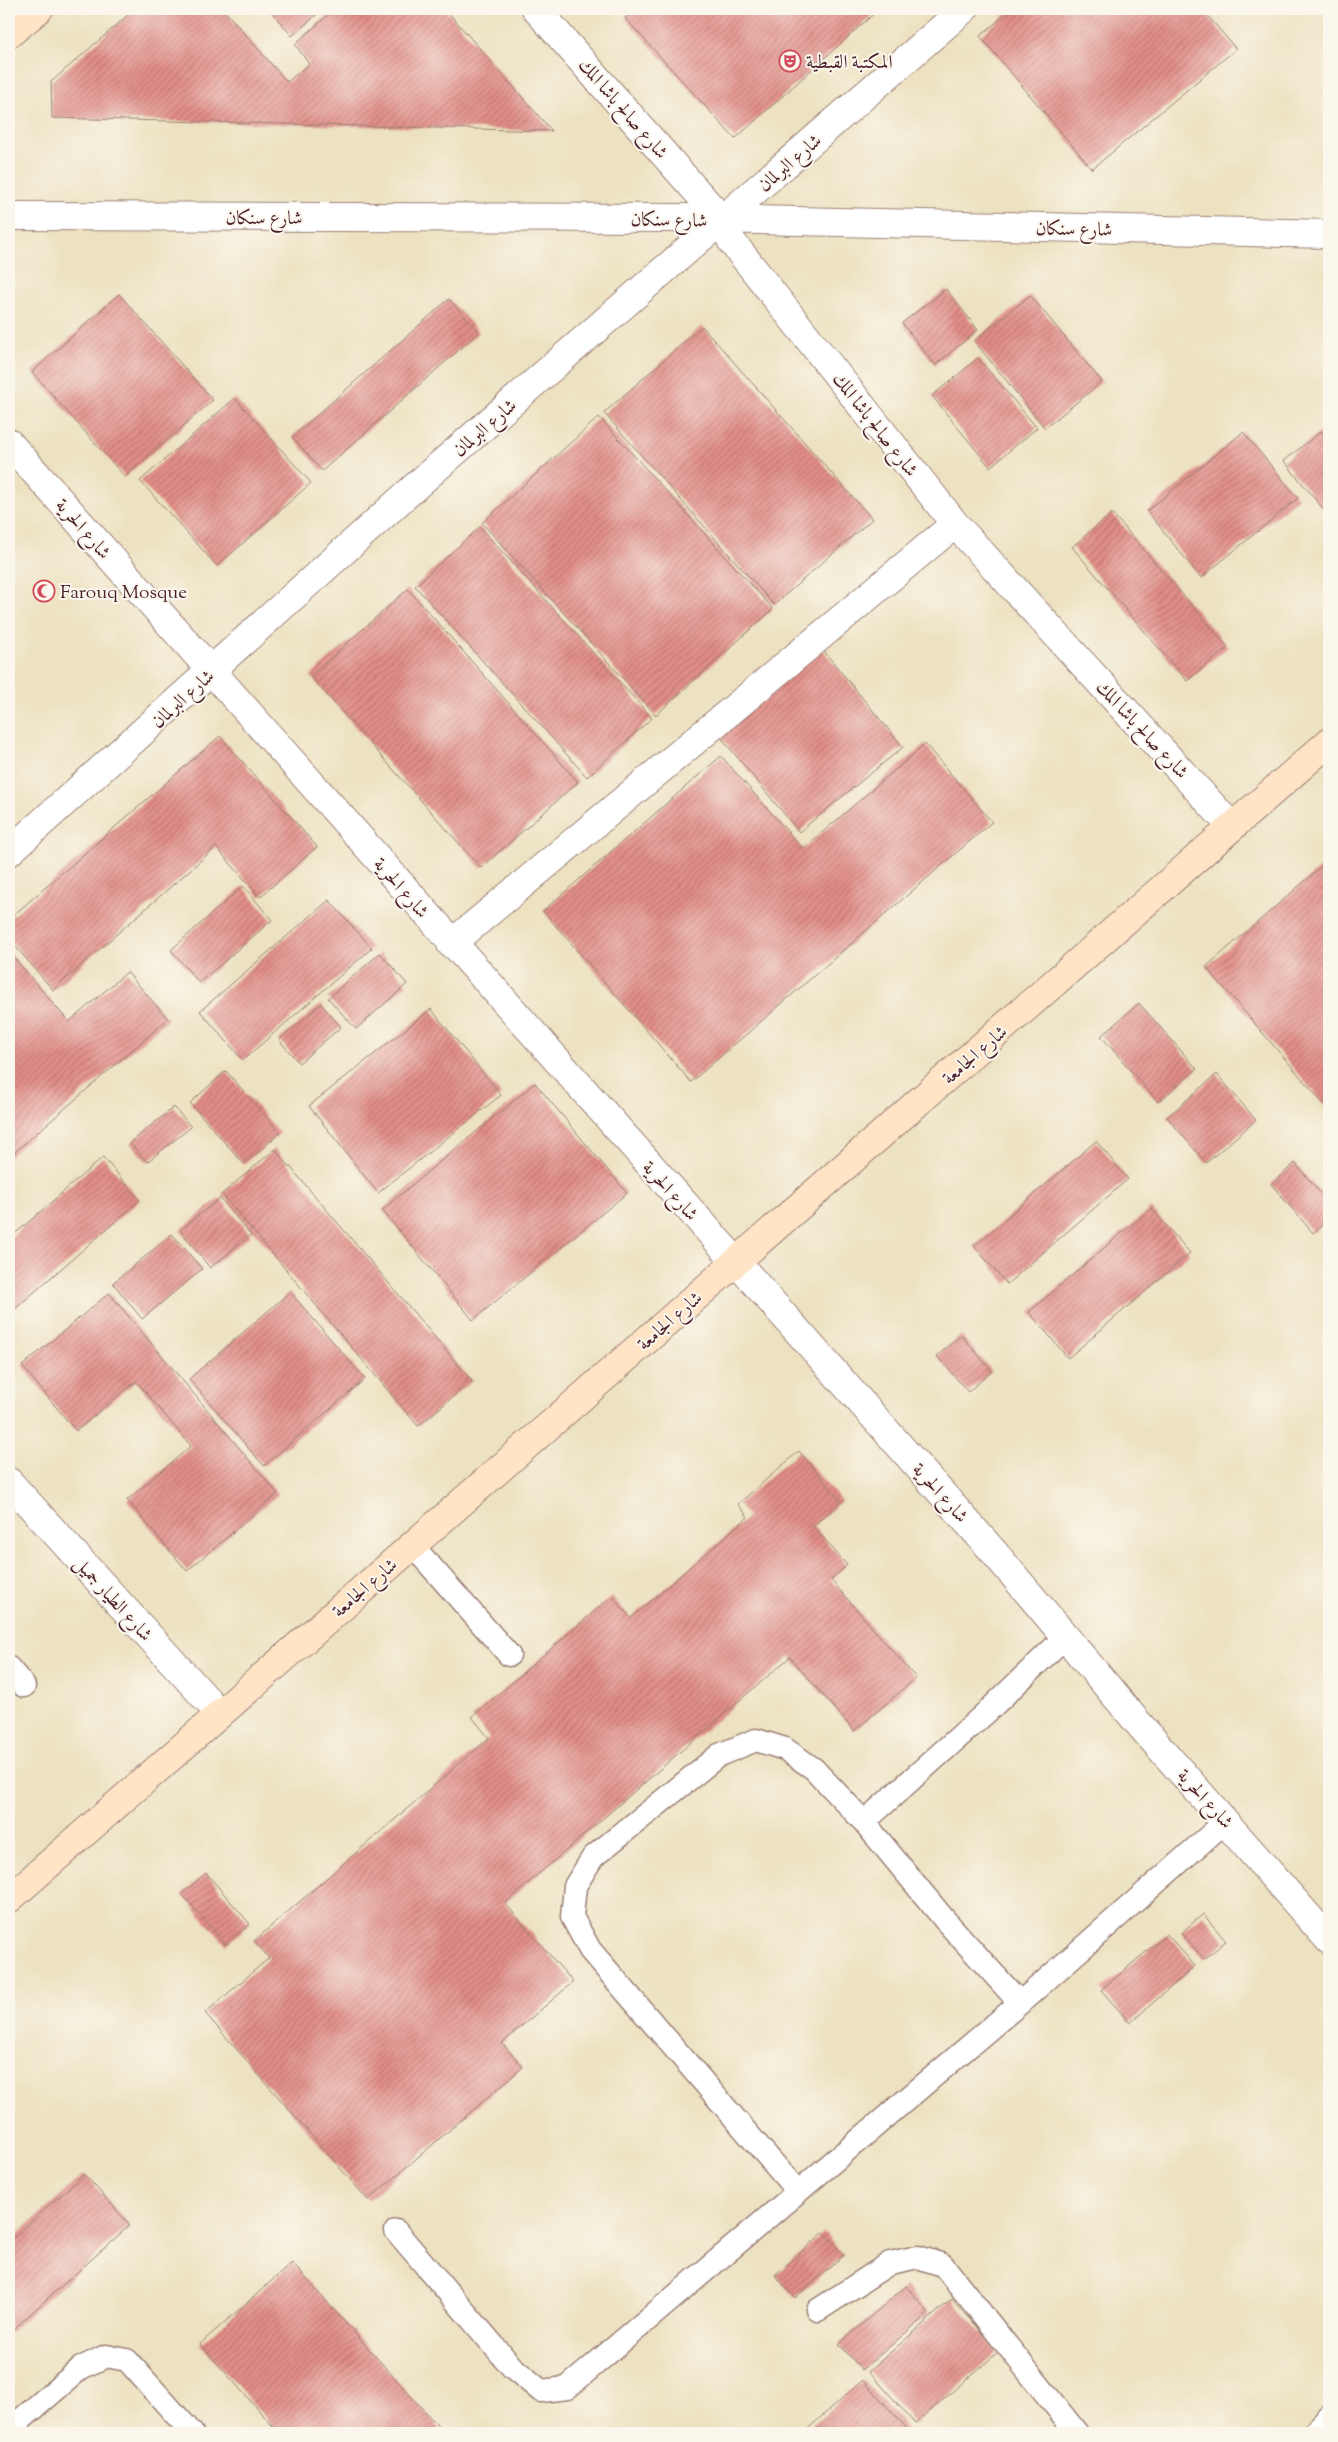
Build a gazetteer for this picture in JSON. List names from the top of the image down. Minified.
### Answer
{"streets":{"main road":["شارع الجامعة"],"street":["شارع صالح باشا المك","شارع البرلمان","شارع سنكان","شارع الحرية","شارع الطيار جميل"]},"crossings":[["شارع صالح باشا المك","شارع البرلمان"],["شارع صالح باشا المك","شارع سنكان"],["شارع صالح باشا المك","شارع الجامعة"],["شارع البرلمان","شارع سنكان"],["شارع البرلمان","شارع الحرية"],["شارع الحرية","شارع الجامعة"],["شارع الجامعة","شارع الطيار جميل"]],"places":{"theatre":["المكتبة القبطية"],"mosque":["Farouq Mosque"]}}
